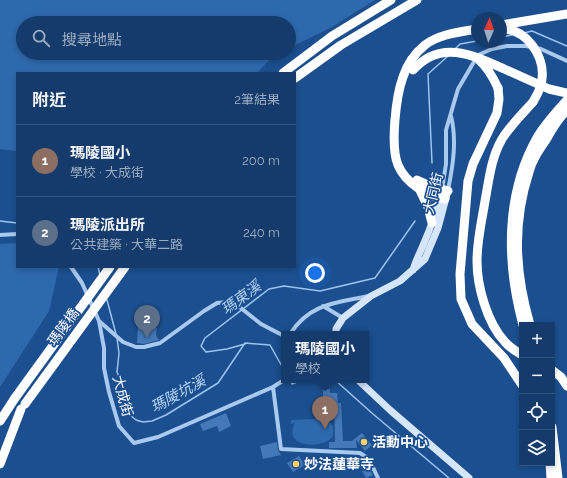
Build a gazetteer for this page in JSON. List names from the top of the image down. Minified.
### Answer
{"streets":{"highway":["瑪陵橋"],"street":["大同街","大成街"]},"water":["瑪東溪","瑪陵坑溪"],"places":["活動中心","妙法蓮華寺"],"north":"top","page":{"search":"搜尋地點","heading":["附近","2筆結果"],"list":[{"mark":"1","name":"瑪陵國小","note":"學校 · 大成街","value":"200 m"},{"mark":"2","name":"瑪陵派出所","note":"公共建築 · 大華二路","value":"240 m"}],"pins":["2","1"],"map_buttons":["+","−"],"popup":["瑪陵國小","學校"]}}
